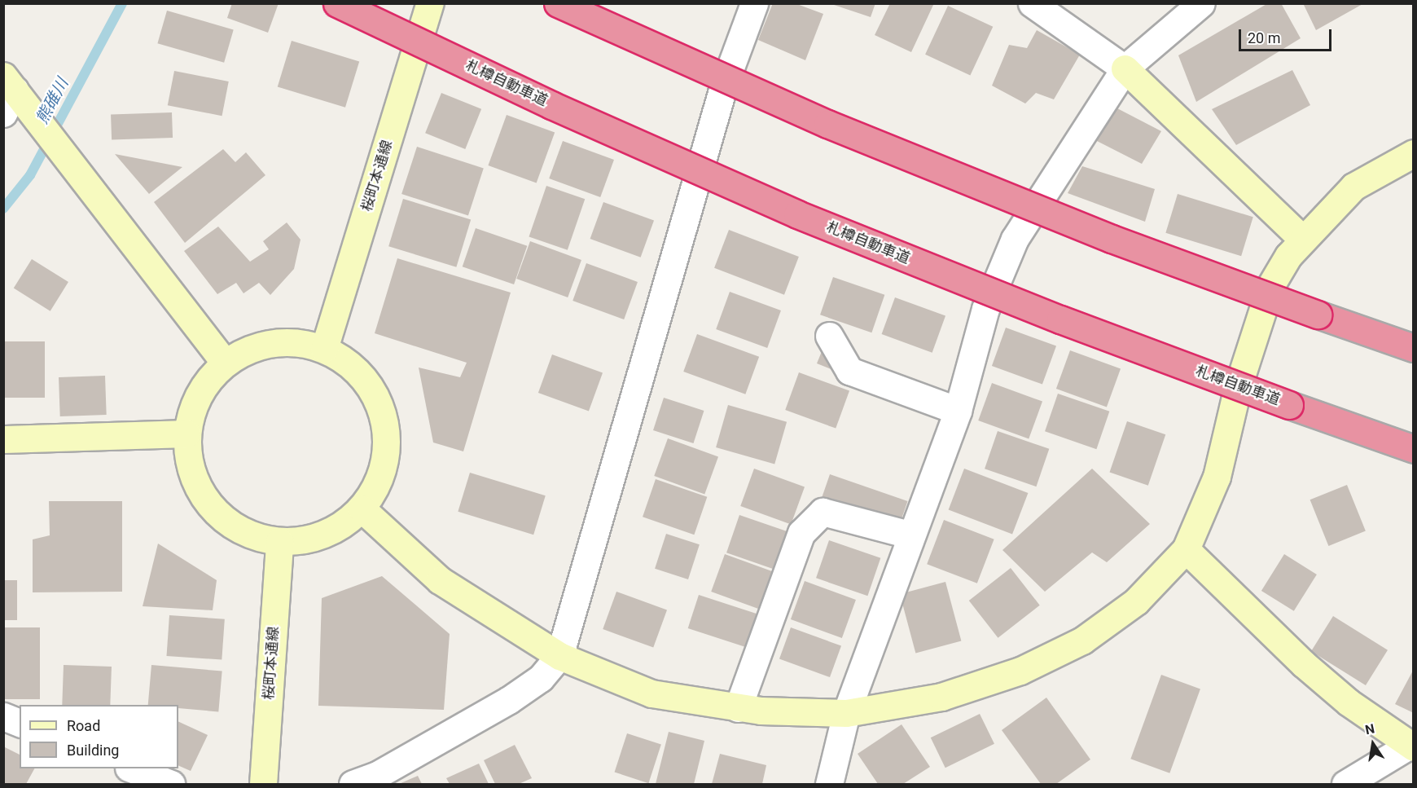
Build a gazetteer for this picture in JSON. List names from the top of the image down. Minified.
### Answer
{"streets":{"highway":["札樽自動車道"],"street":["桜町本通線"]},"water":["熊碓川"],"legend":["Road","Building"],"scale_bar":"20 m","north":"top"}
